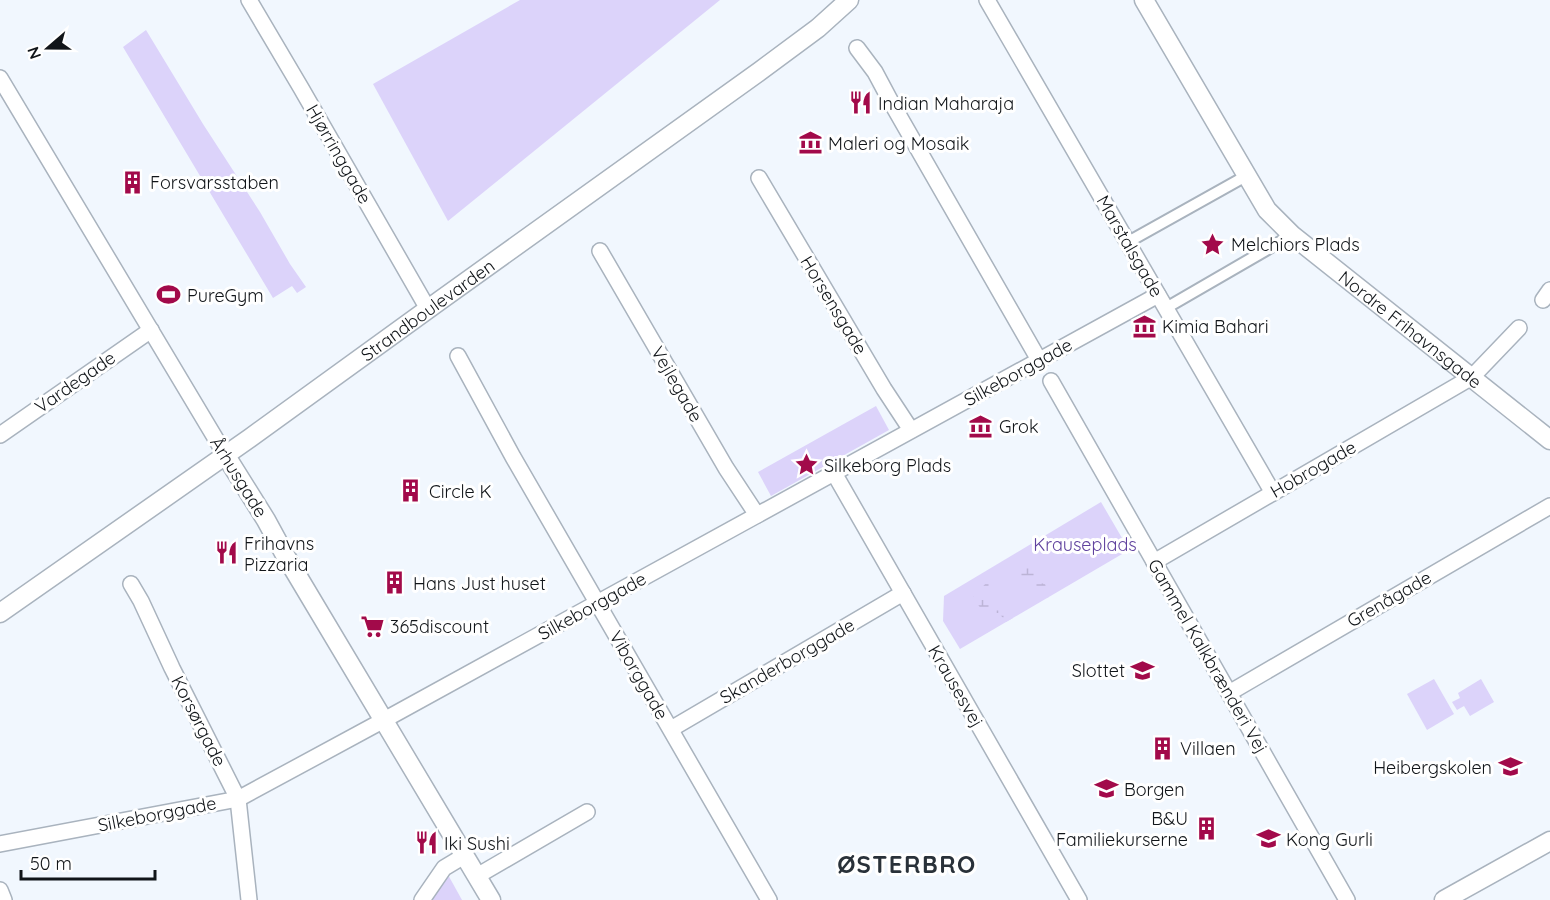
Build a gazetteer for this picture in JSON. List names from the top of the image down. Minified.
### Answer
{"streets":{"street":["Hjørringgade","Marstalsgade","Horsensgade","Strandboulevarden","Nordre Frihavnsgade","Silkeborggade","Vardegade","Vejlegade","Hobrogade","Århusgade","Grenågade","Gammel Kalkbrænderi Vej","Skanderborggade","Viborggade","Krausesvej","Korsørgade"]},"crossings":[["Hjørringgade","Strandboulevarden"],["Marstalsgade","Silkeborggade"],["Marstalsgade","Hobrogade"],["Horsensgade","Silkeborggade"],["Strandboulevarden","Århusgade"],["Nordre Frihavnsgade","Hobrogade"],["Silkeborggade","Vejlegade"],["Silkeborggade","Århusgade"],["Silkeborggade","Viborggade"],["Silkeborggade","Krausesvej"],["Silkeborggade","Korsørgade"],["Vardegade","Århusgade"],["Hobrogade","Gammel Kalkbrænderi Vej"],["Grenågade","Gammel Kalkbrænderi Vej"],["Skanderborggade","Viborggade"],["Skanderborggade","Krausesvej"]],"districts":["ØSTERBRO"],"parks":["Krauseplads"],"places":{"restaurant":["Indian Maharaja","Frihavns Pizzaria","Iki Sushi"],"museum":["Maleri og Mosaik","Kimia Bahari","Grok"],"building":["Forsvarsstaben","Circle K","Hans Just huset","Villaen","B&U Familiekurserne"],"place":["Melchiors Plads","Silkeborg Plads"],"sports":["PureGym"],"supermarket":["365discount"],"school or university":["Slottet","Heibergskolen","Borgen","Kong Gurli"]},"scale_bar":"50 m","north":"left"}
